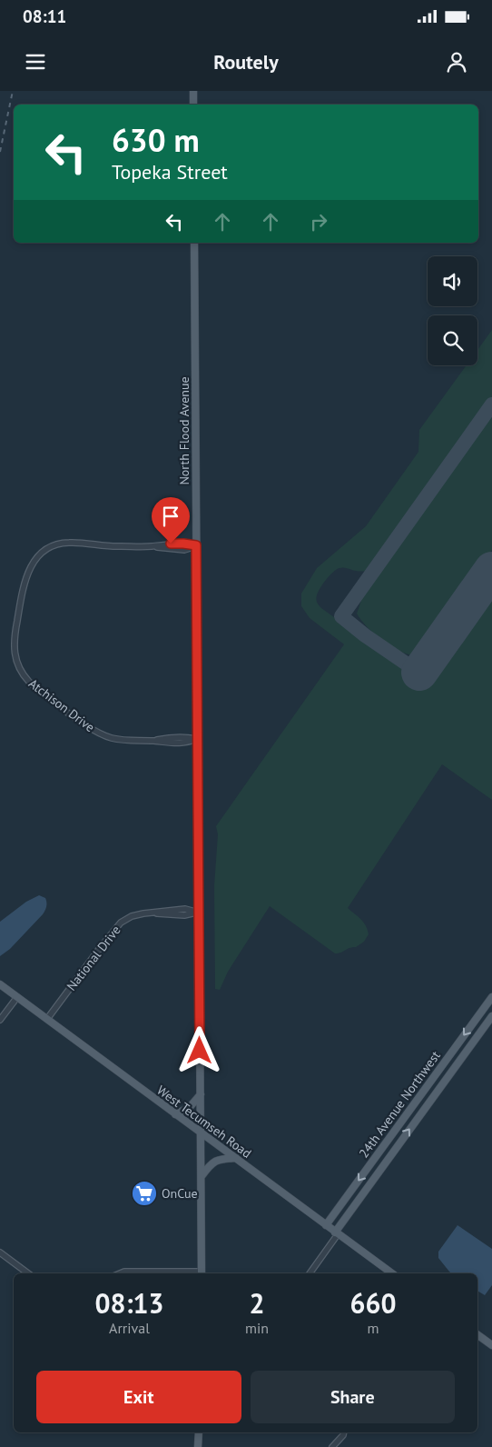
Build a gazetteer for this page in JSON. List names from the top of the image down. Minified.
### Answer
{"streets":{"main road":["North Flood Avenue","24th Avenue Northwest","West Tecumseh Road"],"street":["Atchison Drive","National Drive"]},"crossings":[["North Flood Avenue","Atchison Drive"],["North Flood Avenue","National Drive"],["North Flood Avenue","West Tecumseh Road"],["National Drive","West Tecumseh Road"],["24th Avenue Northwest","West Tecumseh Road"]],"places":{"supermarket":["OnCue"]},"page":{"status":"08:11","header":"Routely","turn":["630 m","Topeka Street"],"eta":["08:13","Arrival","2","min","660","m"],"buttons":["Exit","Share"]}}
